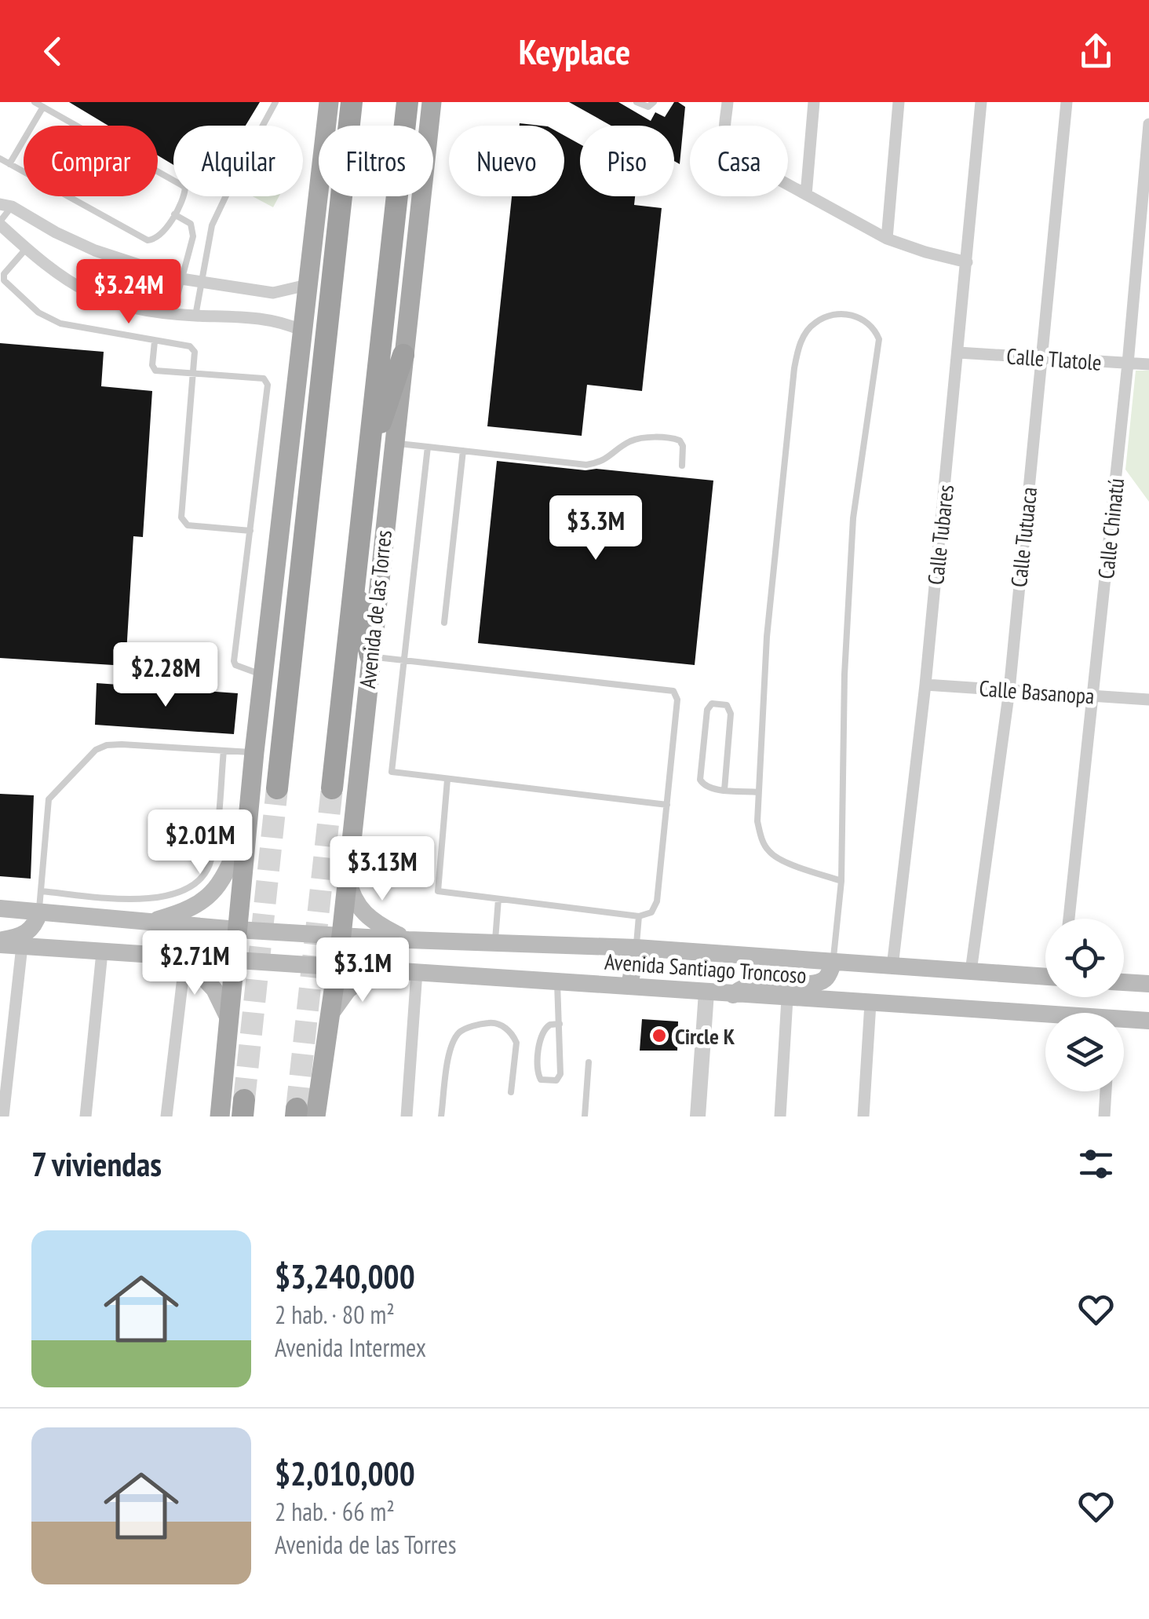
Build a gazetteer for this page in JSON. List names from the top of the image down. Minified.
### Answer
{"streets":{"highway":["Avenida de las Torres"],"main road":["Avenida Santiago Troncoso"],"street":["Calle Tlatole","Calle Chinatú","Calle Tubares","Calle Tutuaca","Calle Basanopa"]},"crossings":[["Calle Tlatole","Calle Chinatú"],["Calle Tlatole","Calle Tubares"],["Calle Tlatole","Calle Tutuaca"],["Calle Chinatú","Calle Basanopa"],["Calle Tubares","Calle Basanopa"],["Calle Tubares","Avenida Santiago Troncoso"],["Calle Tutuaca","Calle Basanopa"],["Calle Tutuaca","Avenida Santiago Troncoso"],["Avenida de las Torres","Avenida Santiago Troncoso"]],"places":["Circle K"],"page":{"header":"Keyplace","chip":["Comprar","Alquilar","Filtros","Nuevo","Piso","Casa"],"price":["$3.24M","$3.3M","$2.28M","$2.01M","$3.13M","$2.71M","$3.1M"],"heading":"7 viviendas","list":[{"name":"$3,240,000","note":"2 hab. · 80 m² · Avenida Intermex"},{"name":"$2,010,000","note":"2 hab. · 66 m² · Avenida de las Torres"}]}}
